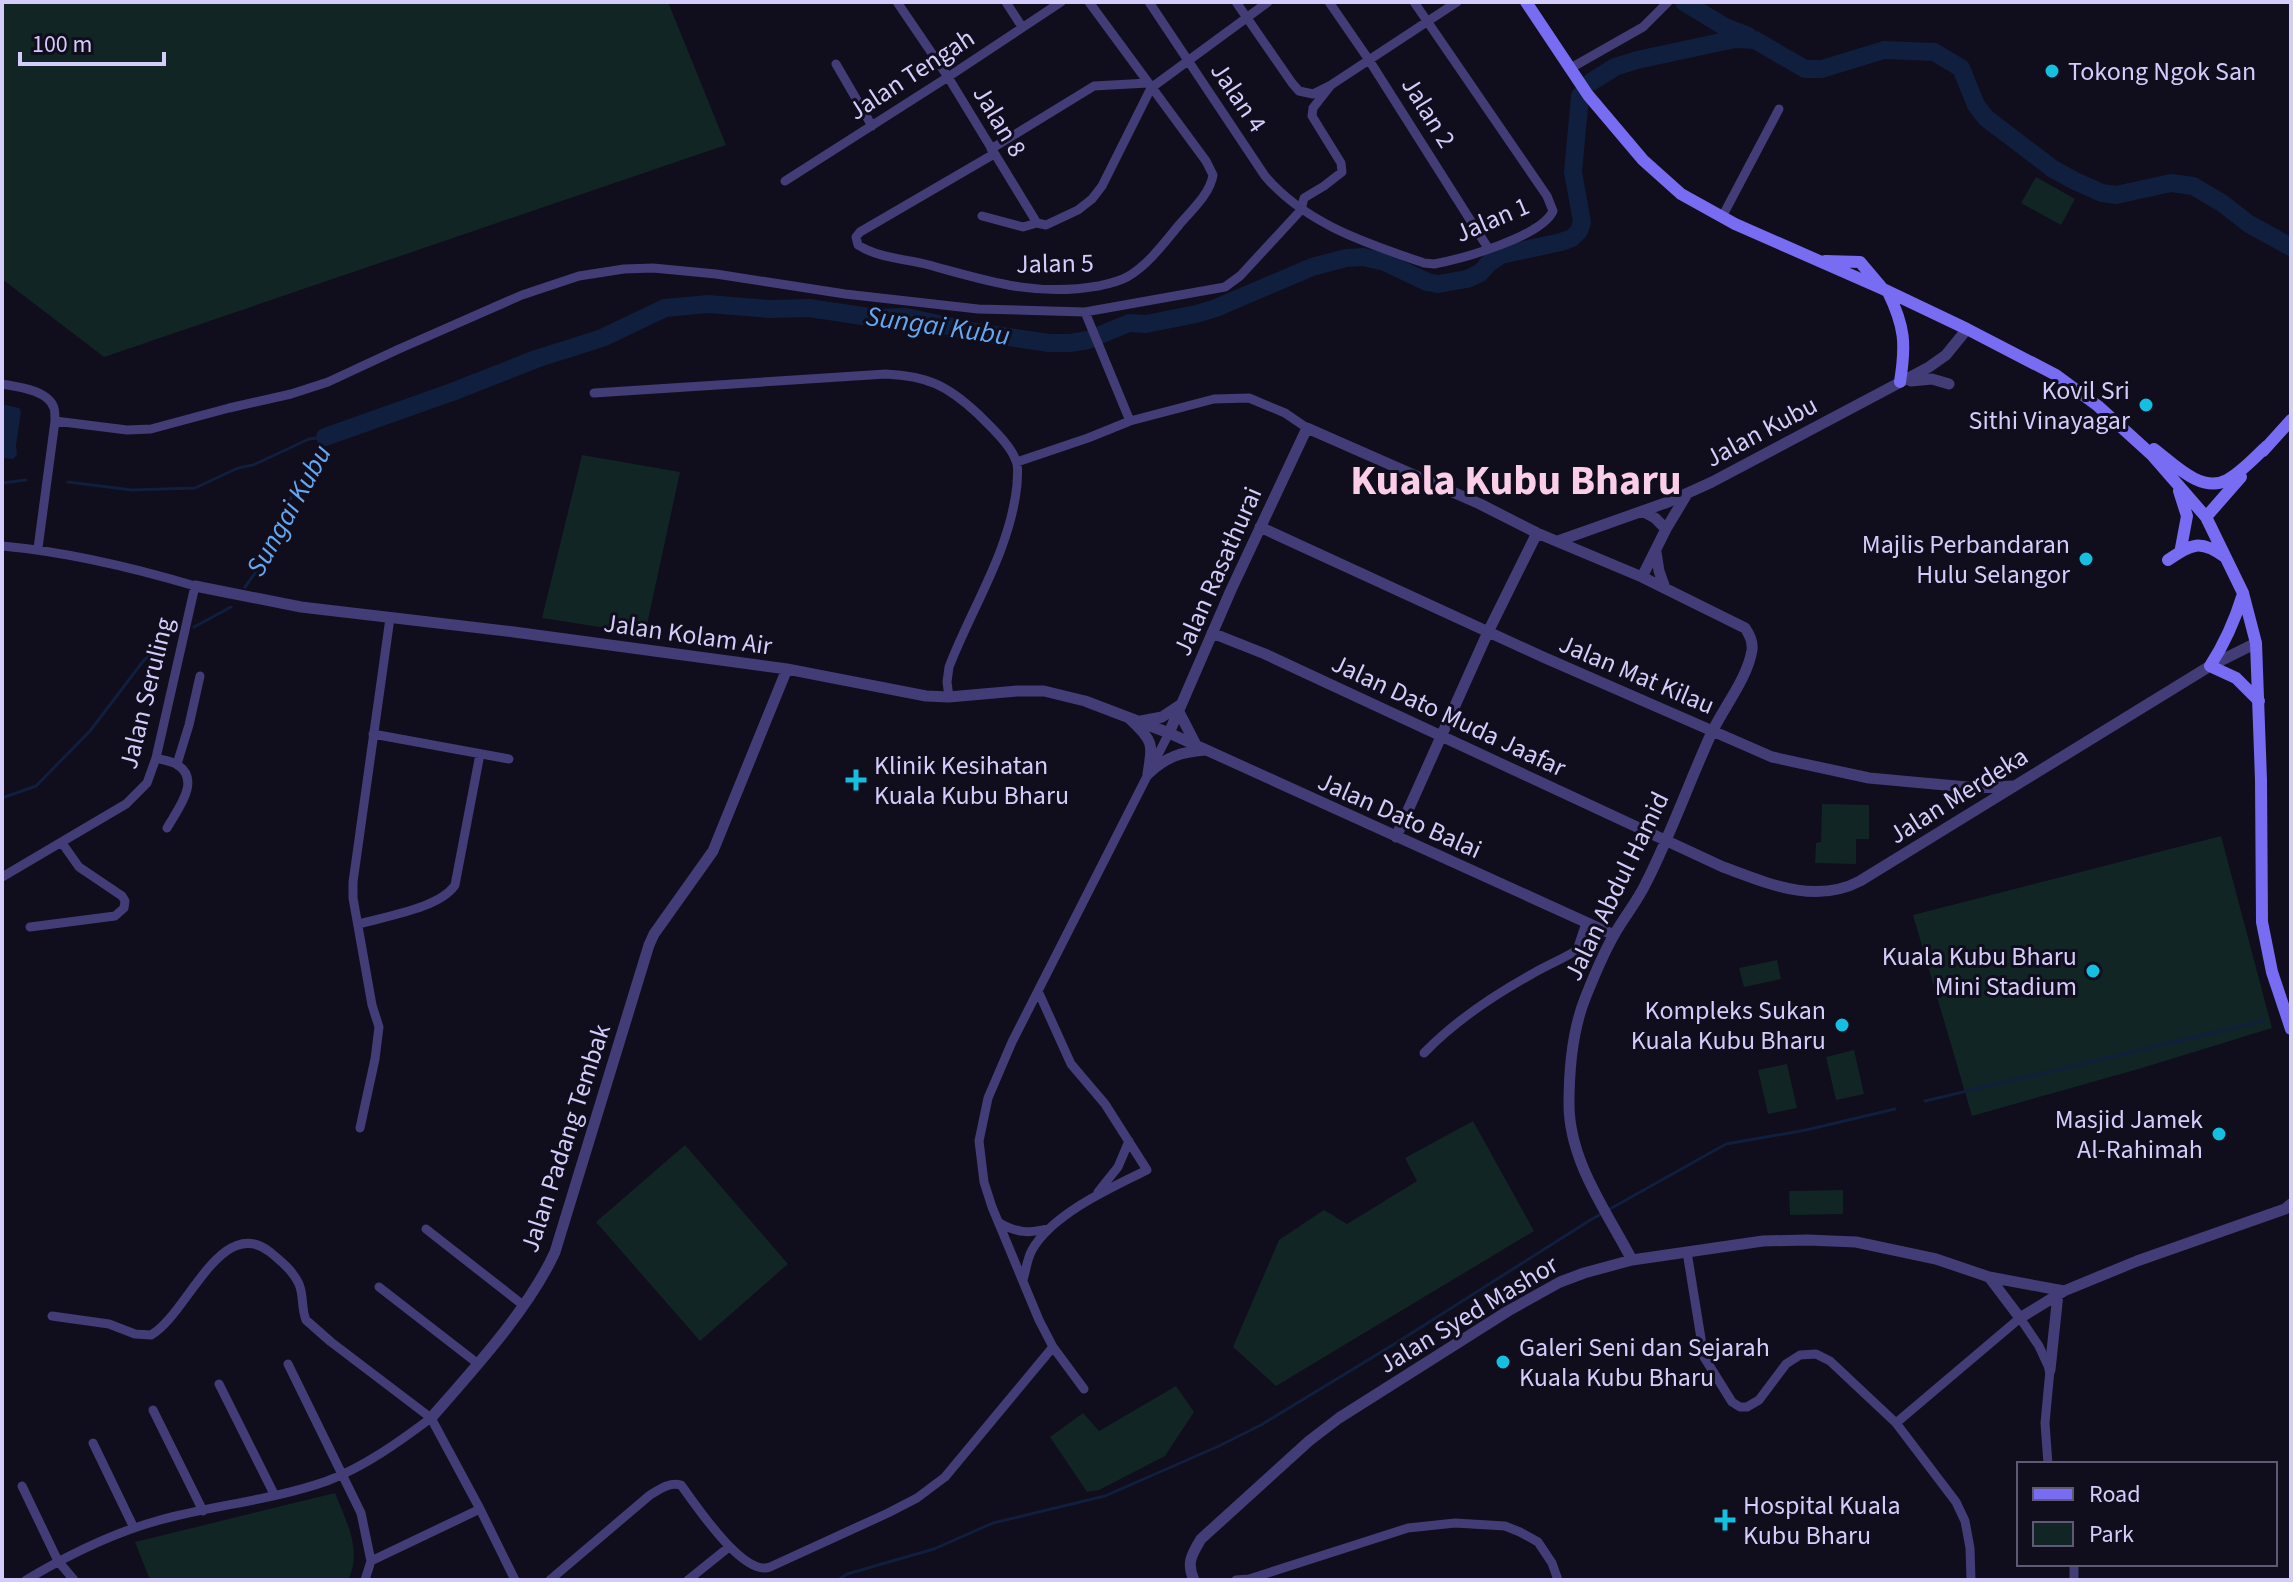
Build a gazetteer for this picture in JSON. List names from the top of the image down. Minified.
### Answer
{"streets":{"street":["Jalan Tengah","Jalan 4","Jalan 2","Jalan 8","Jalan 1","Jalan 5","Jalan Kubu","Jalan Rasathurai","Jalan Kolam Air","Jalan Mat Kilau","Jalan Seruling","Jalan Dato Muda Jaafar","Jalan Merdeka","Jalan Dato Balai","Jalan Abdul Hamid","Jalan Padang Tembak","Jalan Syed Mashor"]},"crossings":[["Jalan Tengah","Jalan 8"],["Jalan 4","Jalan 1"],["Jalan 2","Jalan 1"],["Jalan 8","Jalan 5"],["Jalan Rasathurai","Jalan Kolam Air"],["Jalan Rasathurai","Jalan Mat Kilau"],["Jalan Rasathurai","Jalan Dato Muda Jaafar"],["Jalan Rasathurai","Jalan Dato Balai"],["Jalan Kolam Air","Jalan Seruling"],["Jalan Kolam Air","Jalan Dato Balai"],["Jalan Kolam Air","Jalan Padang Tembak"],["Jalan Mat Kilau","Jalan Merdeka"],["Jalan Mat Kilau","Jalan Abdul Hamid"],["Jalan Dato Muda Jaafar","Jalan Merdeka"],["Jalan Dato Muda Jaafar","Jalan Abdul Hamid"],["Jalan Merdeka","Jalan Abdul Hamid"],["Jalan Dato Balai","Jalan Abdul Hamid"],["Jalan Abdul Hamid","Jalan Syed Mashor"]],"districts":["Kuala Kubu Bharu"],"water":["Sungai Kubu"],"places":{"other":["Tokong Ngok San","Kovil Sri Sithi Vinayagar","Majlis Perbandaran Hulu Selangor","Kuala Kubu Bharu Mini Stadium","Kompleks Sukan Kuala Kubu Bharu","Masjid Jamek Al-Rahimah","Galeri Seni dan Sejarah Kuala Kubu Bharu"],"health":["Klinik Kesihatan Kuala Kubu Bharu","Hospital Kuala Kubu Bharu"]},"legend":["Road","Park"],"scale_bar":"100 m"}
